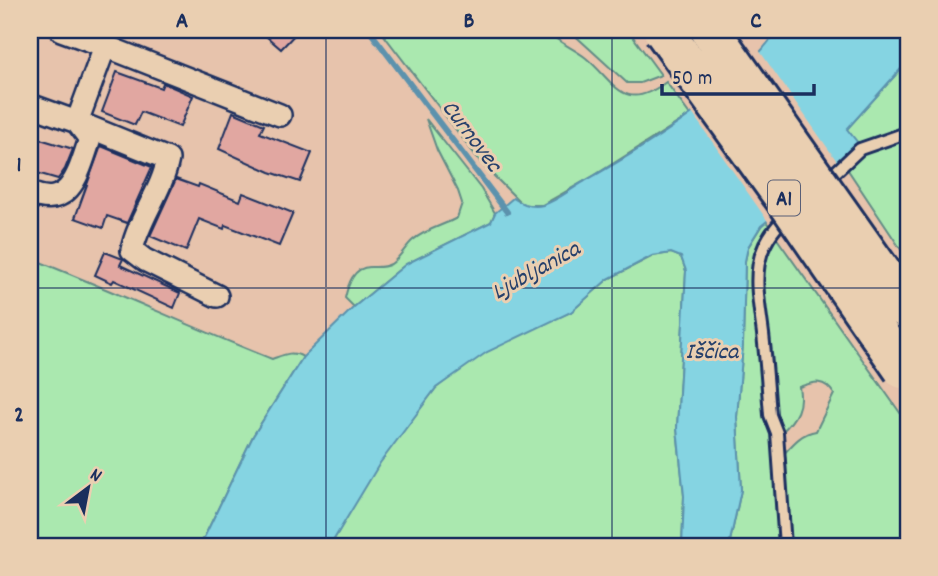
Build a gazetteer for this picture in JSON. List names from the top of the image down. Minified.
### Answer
{"streets":{"highway":["A1"]},"water":["Curnovec","Ljubljanica","Iščica"],"scale_bar":"50 m","north":"top right","grid":{"columns":["A","B","C"],"rows":["1","2"]}}
